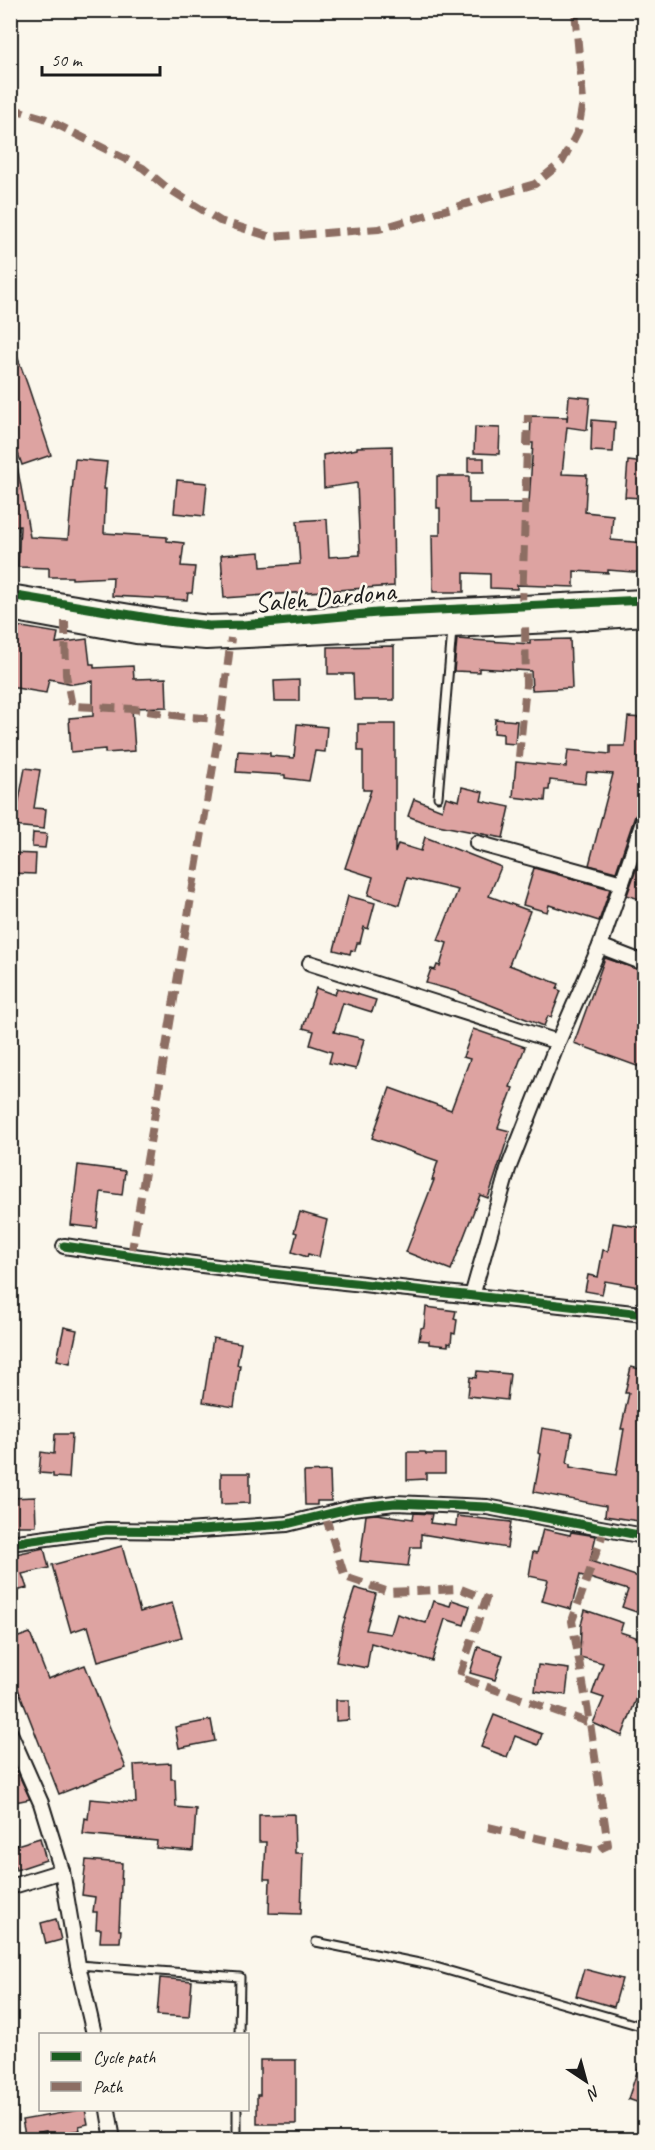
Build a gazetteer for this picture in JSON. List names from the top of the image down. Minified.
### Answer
{"streets":{"street":["Saleh Dardona"]},"legend":["Cycle path","Path"],"scale_bar":"50 m","north":"bottom right"}
